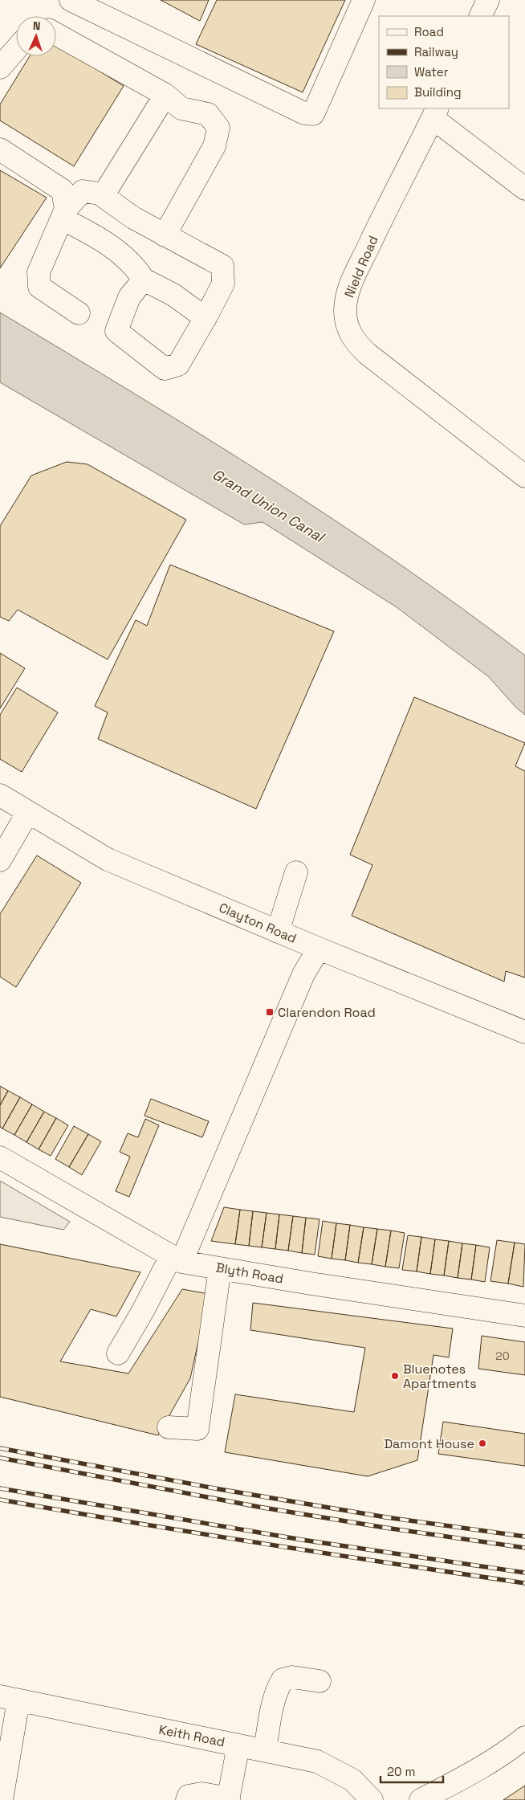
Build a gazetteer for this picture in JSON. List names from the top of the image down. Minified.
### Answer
{"streets":{"street":["Nield Road","Clayton Road","Blyth Road","Keith Road"]},"water":["Grand Union Canal"],"places":{"transit":["Clarendon Road"],"other":["Bluenotes Apartments","Damont House"]},"house_numbers":["20"],"legend":["Road","Railway","Water","Building"],"scale_bar":"20 m","north":"top"}
